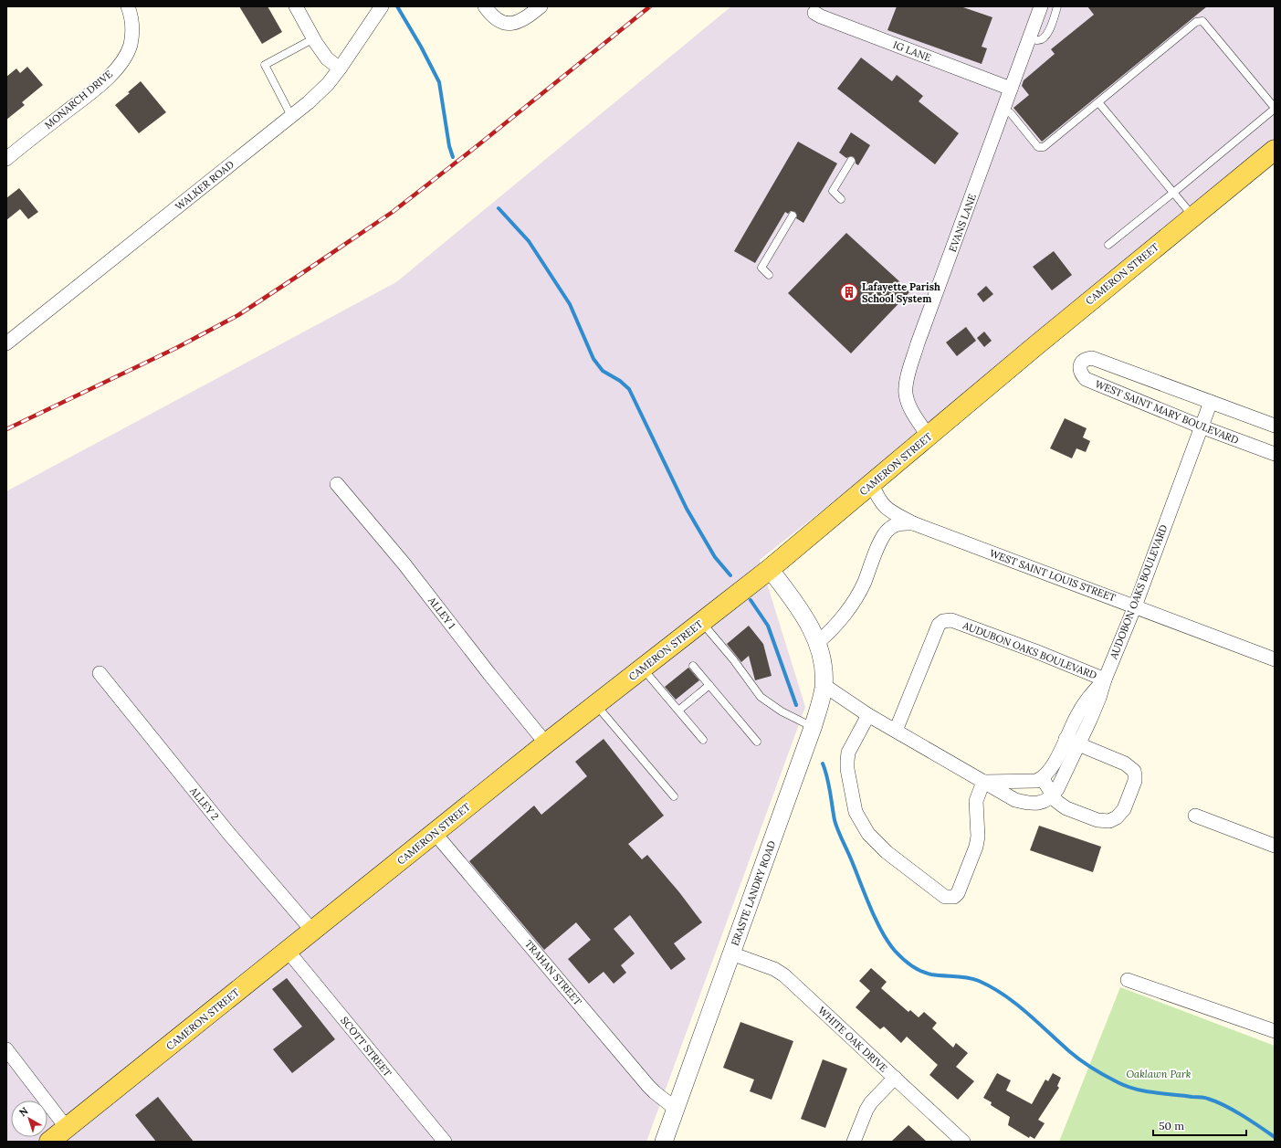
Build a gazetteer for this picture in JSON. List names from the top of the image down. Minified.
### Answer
{"streets":{"main road":["CAMERON STREET"],"street":["IG LANE","MONARCH DRIVE","WALKER ROAD","EVANS LANE","WEST SAINT MARY BOULEVARD","WEST SAINT LOUIS STREET","AUDOBON OAKS BOULEVARD","ALLEY 1","AUDUBON OAKS BOULEVARD","ALLEY 2","ERASTE LANDRY ROAD","TRAHAN STREET","WHITE OAK DRIVE","SCOTT STREET"]},"crossings":[["IG LANE","EVANS LANE"],["EVANS LANE","CAMERON STREET"],["CAMERON STREET","ALLEY 1"],["CAMERON STREET","ALLEY 2"],["CAMERON STREET","ERASTE LANDRY ROAD"],["CAMERON STREET","TRAHAN STREET"],["CAMERON STREET","SCOTT STREET"],["WEST SAINT MARY BOULEVARD","AUDOBON OAKS BOULEVARD"],["WEST SAINT LOUIS STREET","AUDOBON OAKS BOULEVARD"],["AUDOBON OAKS BOULEVARD","AUDUBON OAKS BOULEVARD"],["ERASTE LANDRY ROAD","TRAHAN STREET"],["ERASTE LANDRY ROAD","WHITE OAK DRIVE"]],"parks":["Oaklawn Park"],"places":{"building":["Lafayette Parish School System"]},"scale_bar":"50 m","north":"top left"}
